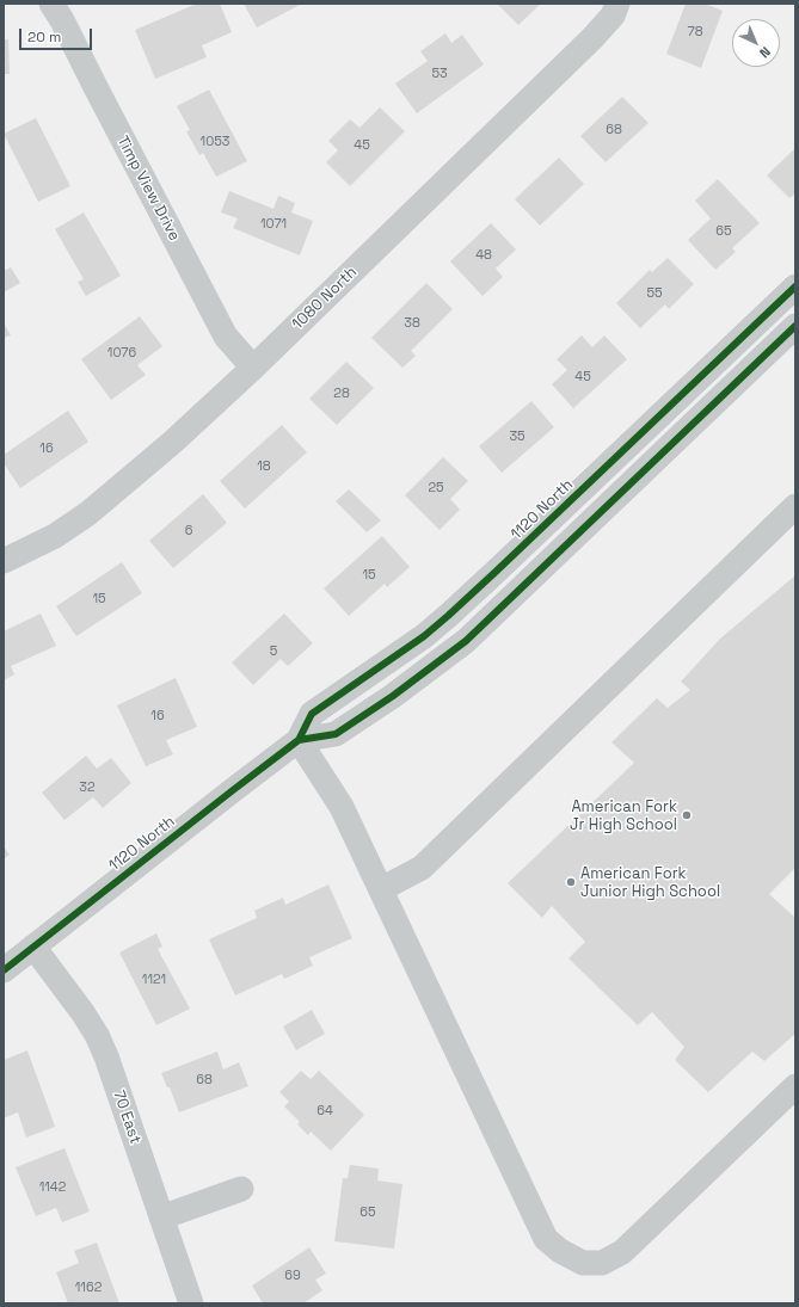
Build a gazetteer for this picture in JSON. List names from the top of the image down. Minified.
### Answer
{"streets":{"street":["Timp View Drive","1080 North","1120 North","70 East"]},"crossings":[["Timp View Drive","1080 North"],["1120 North","70 East"]],"places":["American Fork Jr High School","American Fork Junior High School"],"house_numbers":["78","53","68","1053","45","1071","65","48","55","38","1076","45","28","35","16","18","25","6","15","15","5","16","32","1121","68","64","1142","65","69","1162"],"scale_bar":"20 m","north":"bottom right"}
